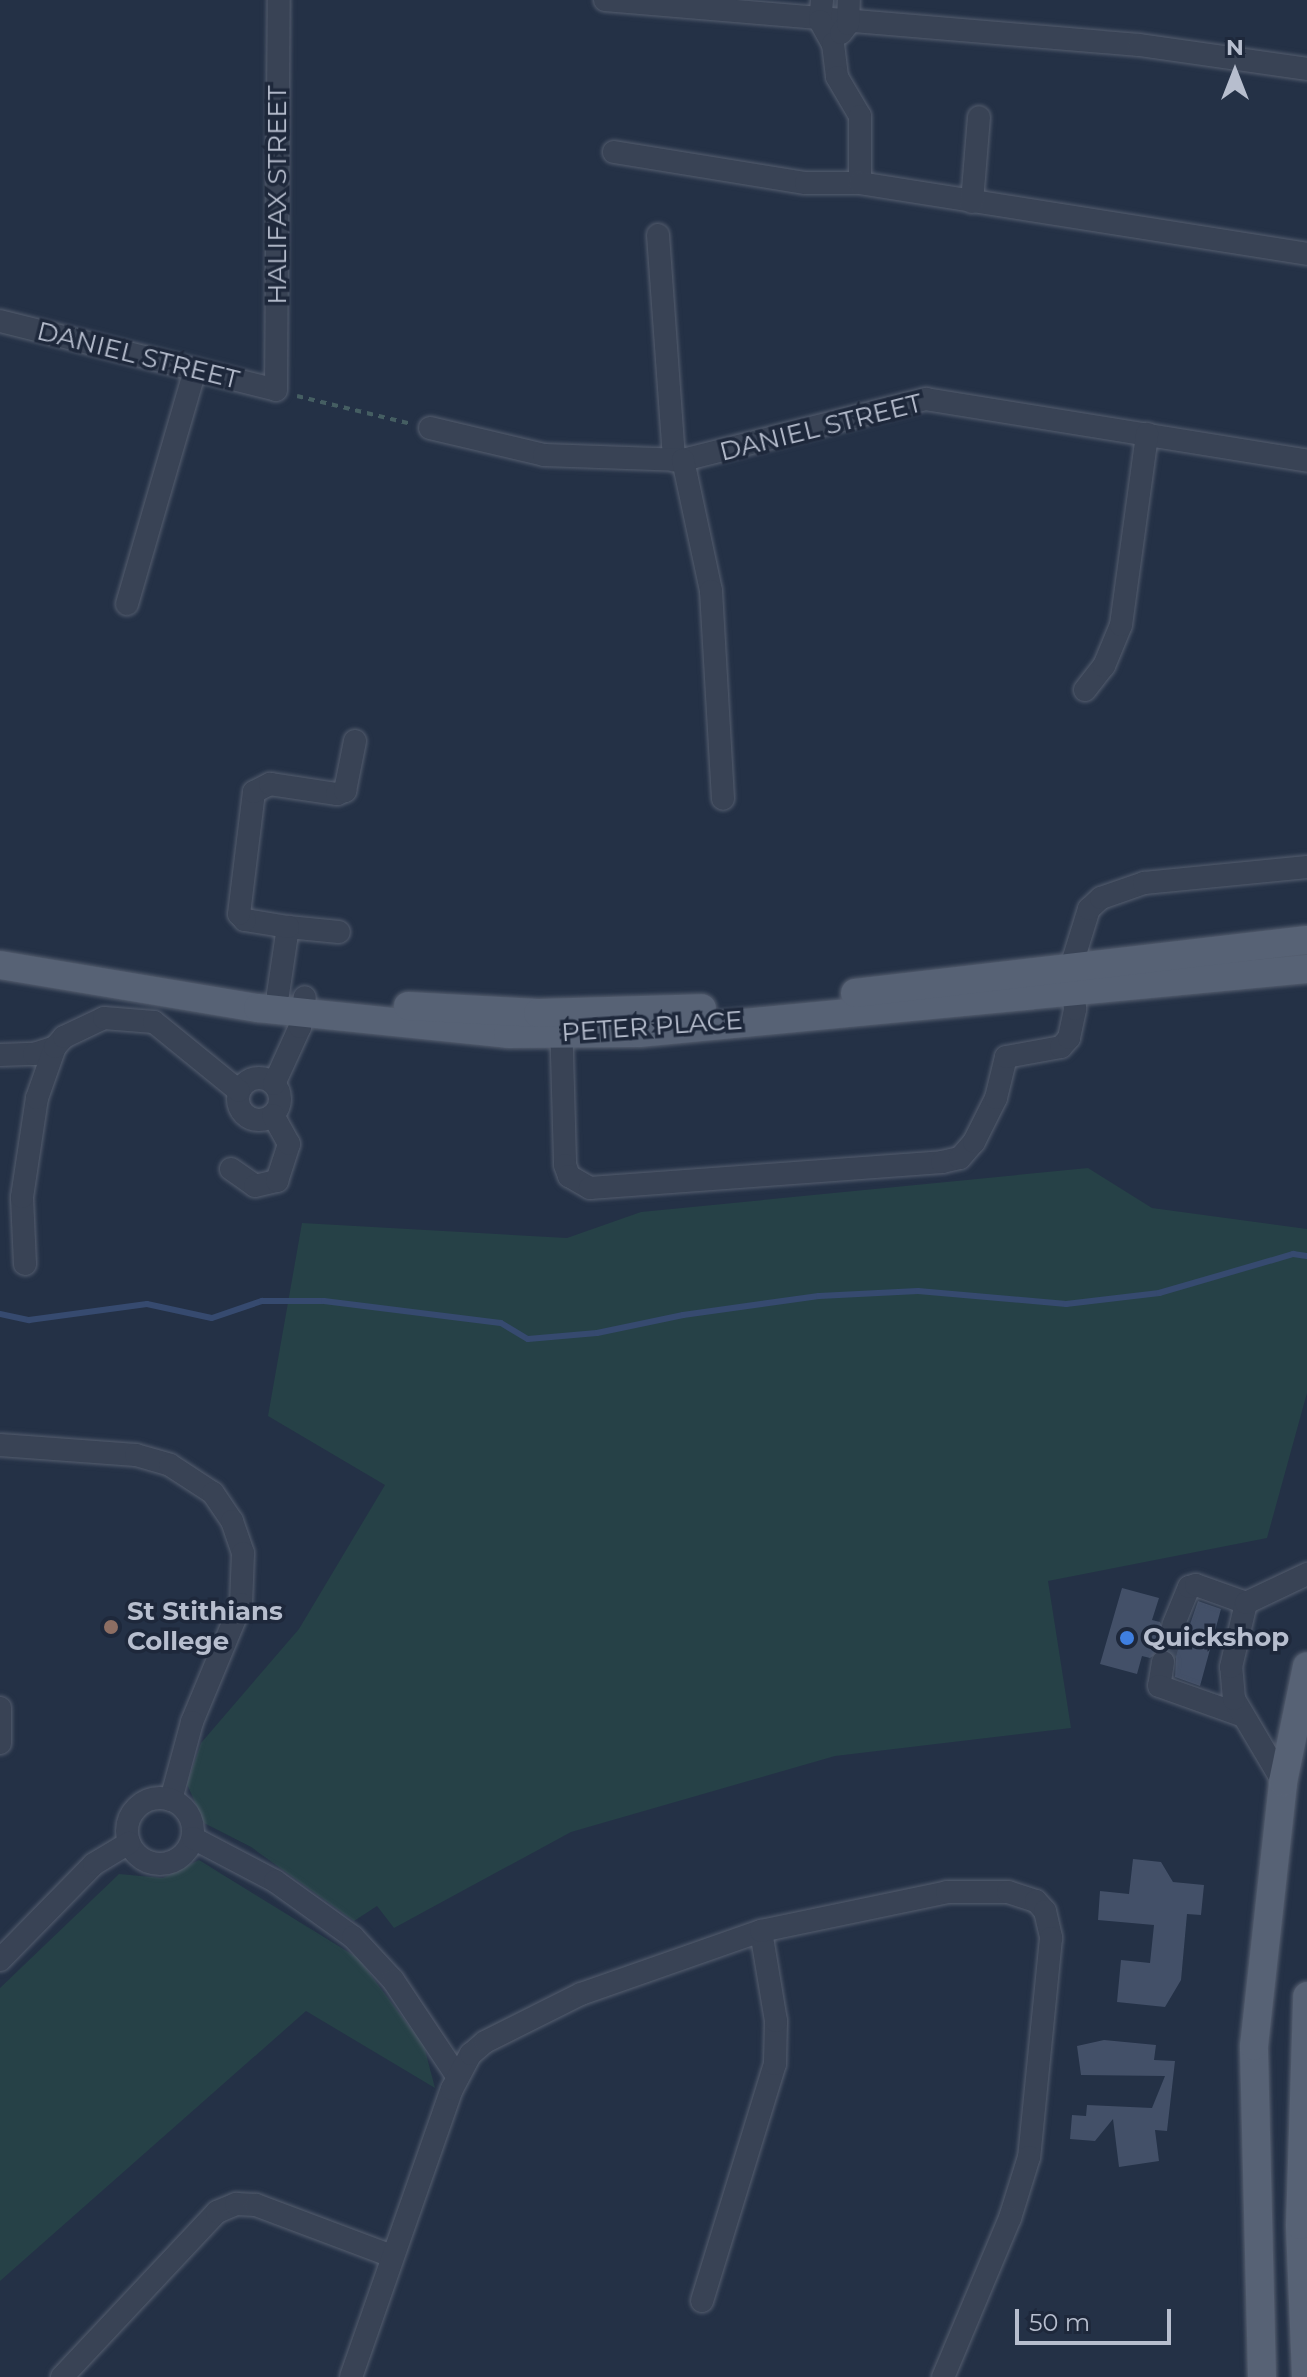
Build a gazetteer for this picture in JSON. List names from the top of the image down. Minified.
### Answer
{"streets":{"main road":["PETER PLACE"],"street":["HALIFAX STREET","DANIEL STREET"]},"crossings":[["HALIFAX STREET","DANIEL STREET"]],"places":["St Stithians College","Quickshop"],"scale_bar":"50 m","north":"top"}
